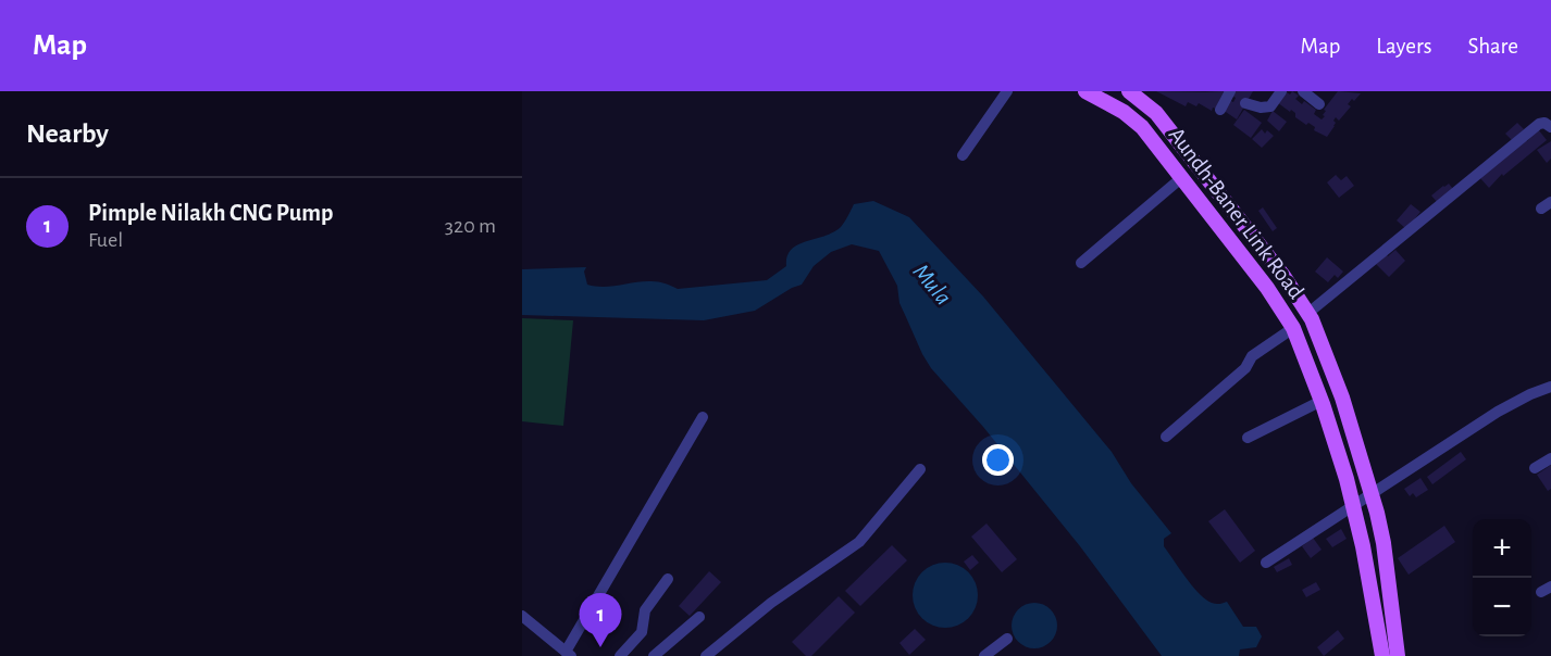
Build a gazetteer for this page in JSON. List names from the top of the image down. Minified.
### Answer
{"streets":{"main road":["Aundh-Baner Link Road"]},"water":["Mula"],"page":{"header":"Map","nav":["Map","Layers","Share"],"heading":"Nearby","list":[{"mark":"1","name":"Pimple Nilakh CNG Pump","note":"Fuel","value":"320 m"}],"map_buttons":["+","−"],"pins":"1"}}
